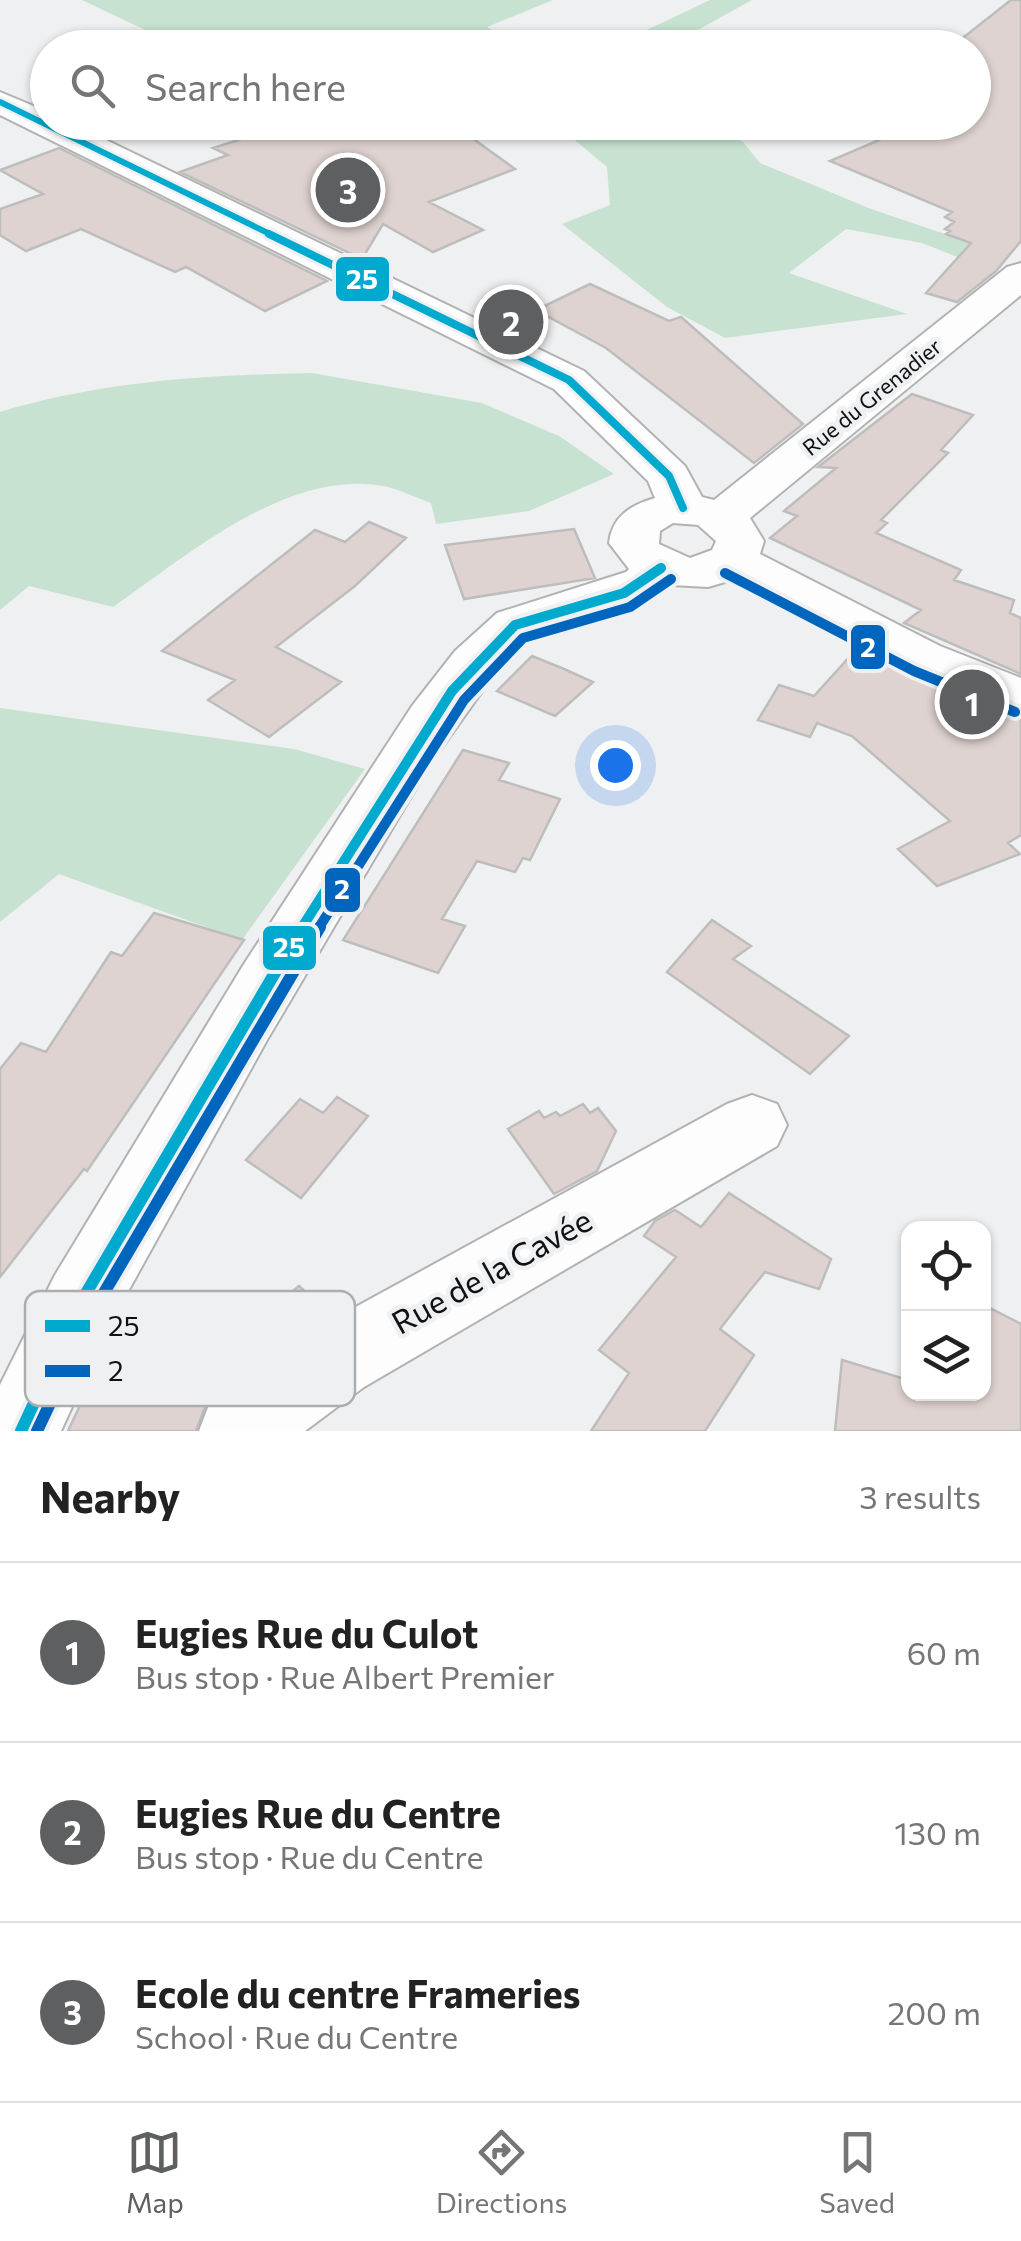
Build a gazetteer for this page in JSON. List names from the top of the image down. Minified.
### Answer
{"streets":{"street":["Rue du Grenadier","Rue de la Cavée"]},"lines":["transit line 25","transit line 2"],"legend":["25","2"],"page":{"search":"Search here","pins":["3","2","1"],"heading":["Nearby","3 results"],"list":[{"mark":"1","name":"Eugies Rue du Culot","note":"Bus stop · Rue Albert Premier","value":"60 m"},{"mark":"2","name":"Eugies Rue du Centre","note":"Bus stop · Rue du Centre","value":"130 m"},{"mark":"3","name":"Ecole du centre Frameries","note":"School · Rue du Centre","value":"200 m"}],"nav":["Map","Directions","Saved"]}}
